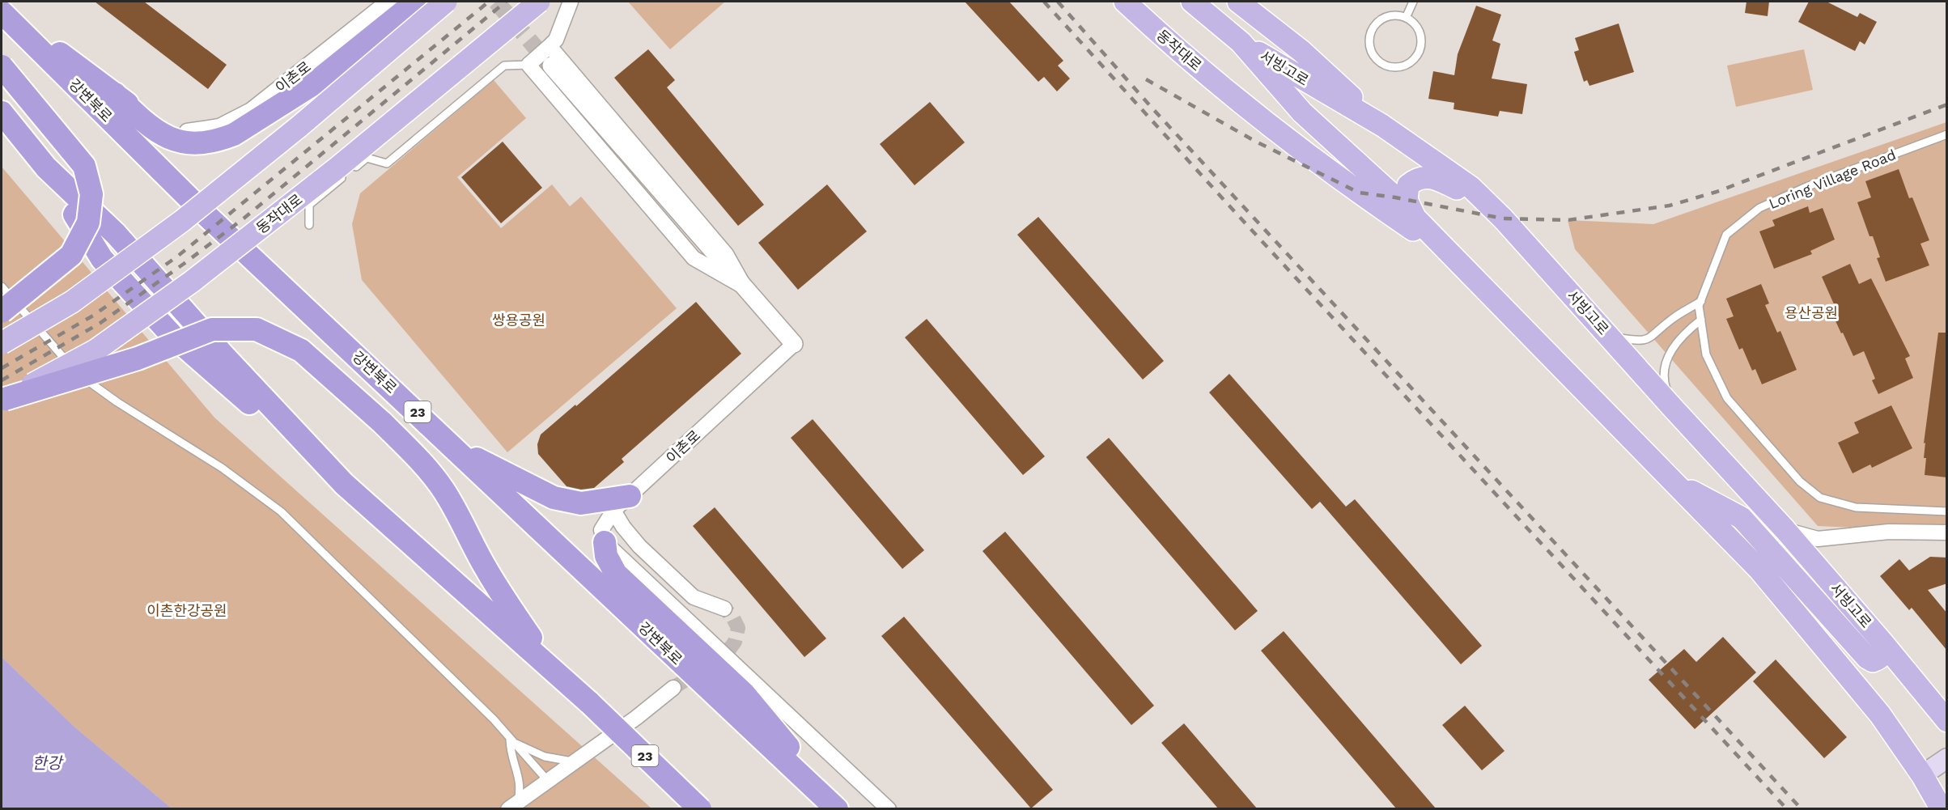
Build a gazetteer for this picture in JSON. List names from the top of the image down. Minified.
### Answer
{"streets":{"highway":["강변북로","23"],"main road":["동작대로","서빙고로"],"street":["이촌로"],"lane":["Loring Village Road"]},"crossings":[["동작대로","서빙고로"]],"water":["한강"],"parks":["용산공원","쌍용공원","이촌한강공원"]}
